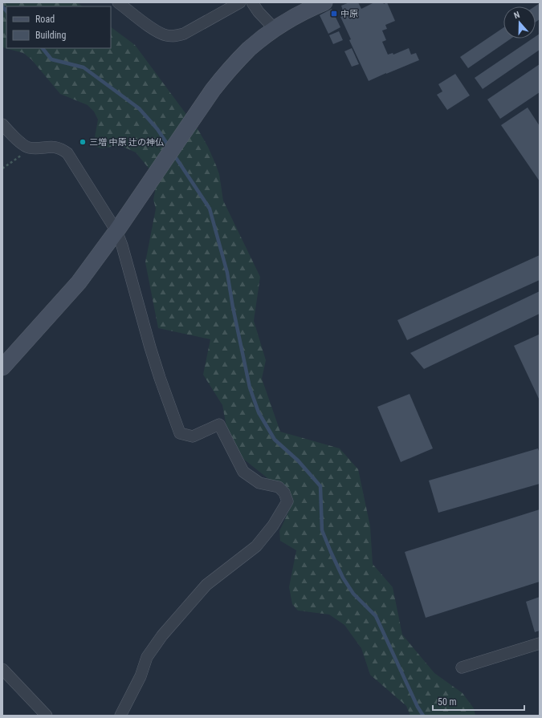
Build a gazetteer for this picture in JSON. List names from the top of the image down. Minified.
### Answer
{"places":{"transit":["中原"],"other":["三増 中原 辻の神仏"]},"legend":["Road","Building"],"scale_bar":"50 m","north":"top"}
